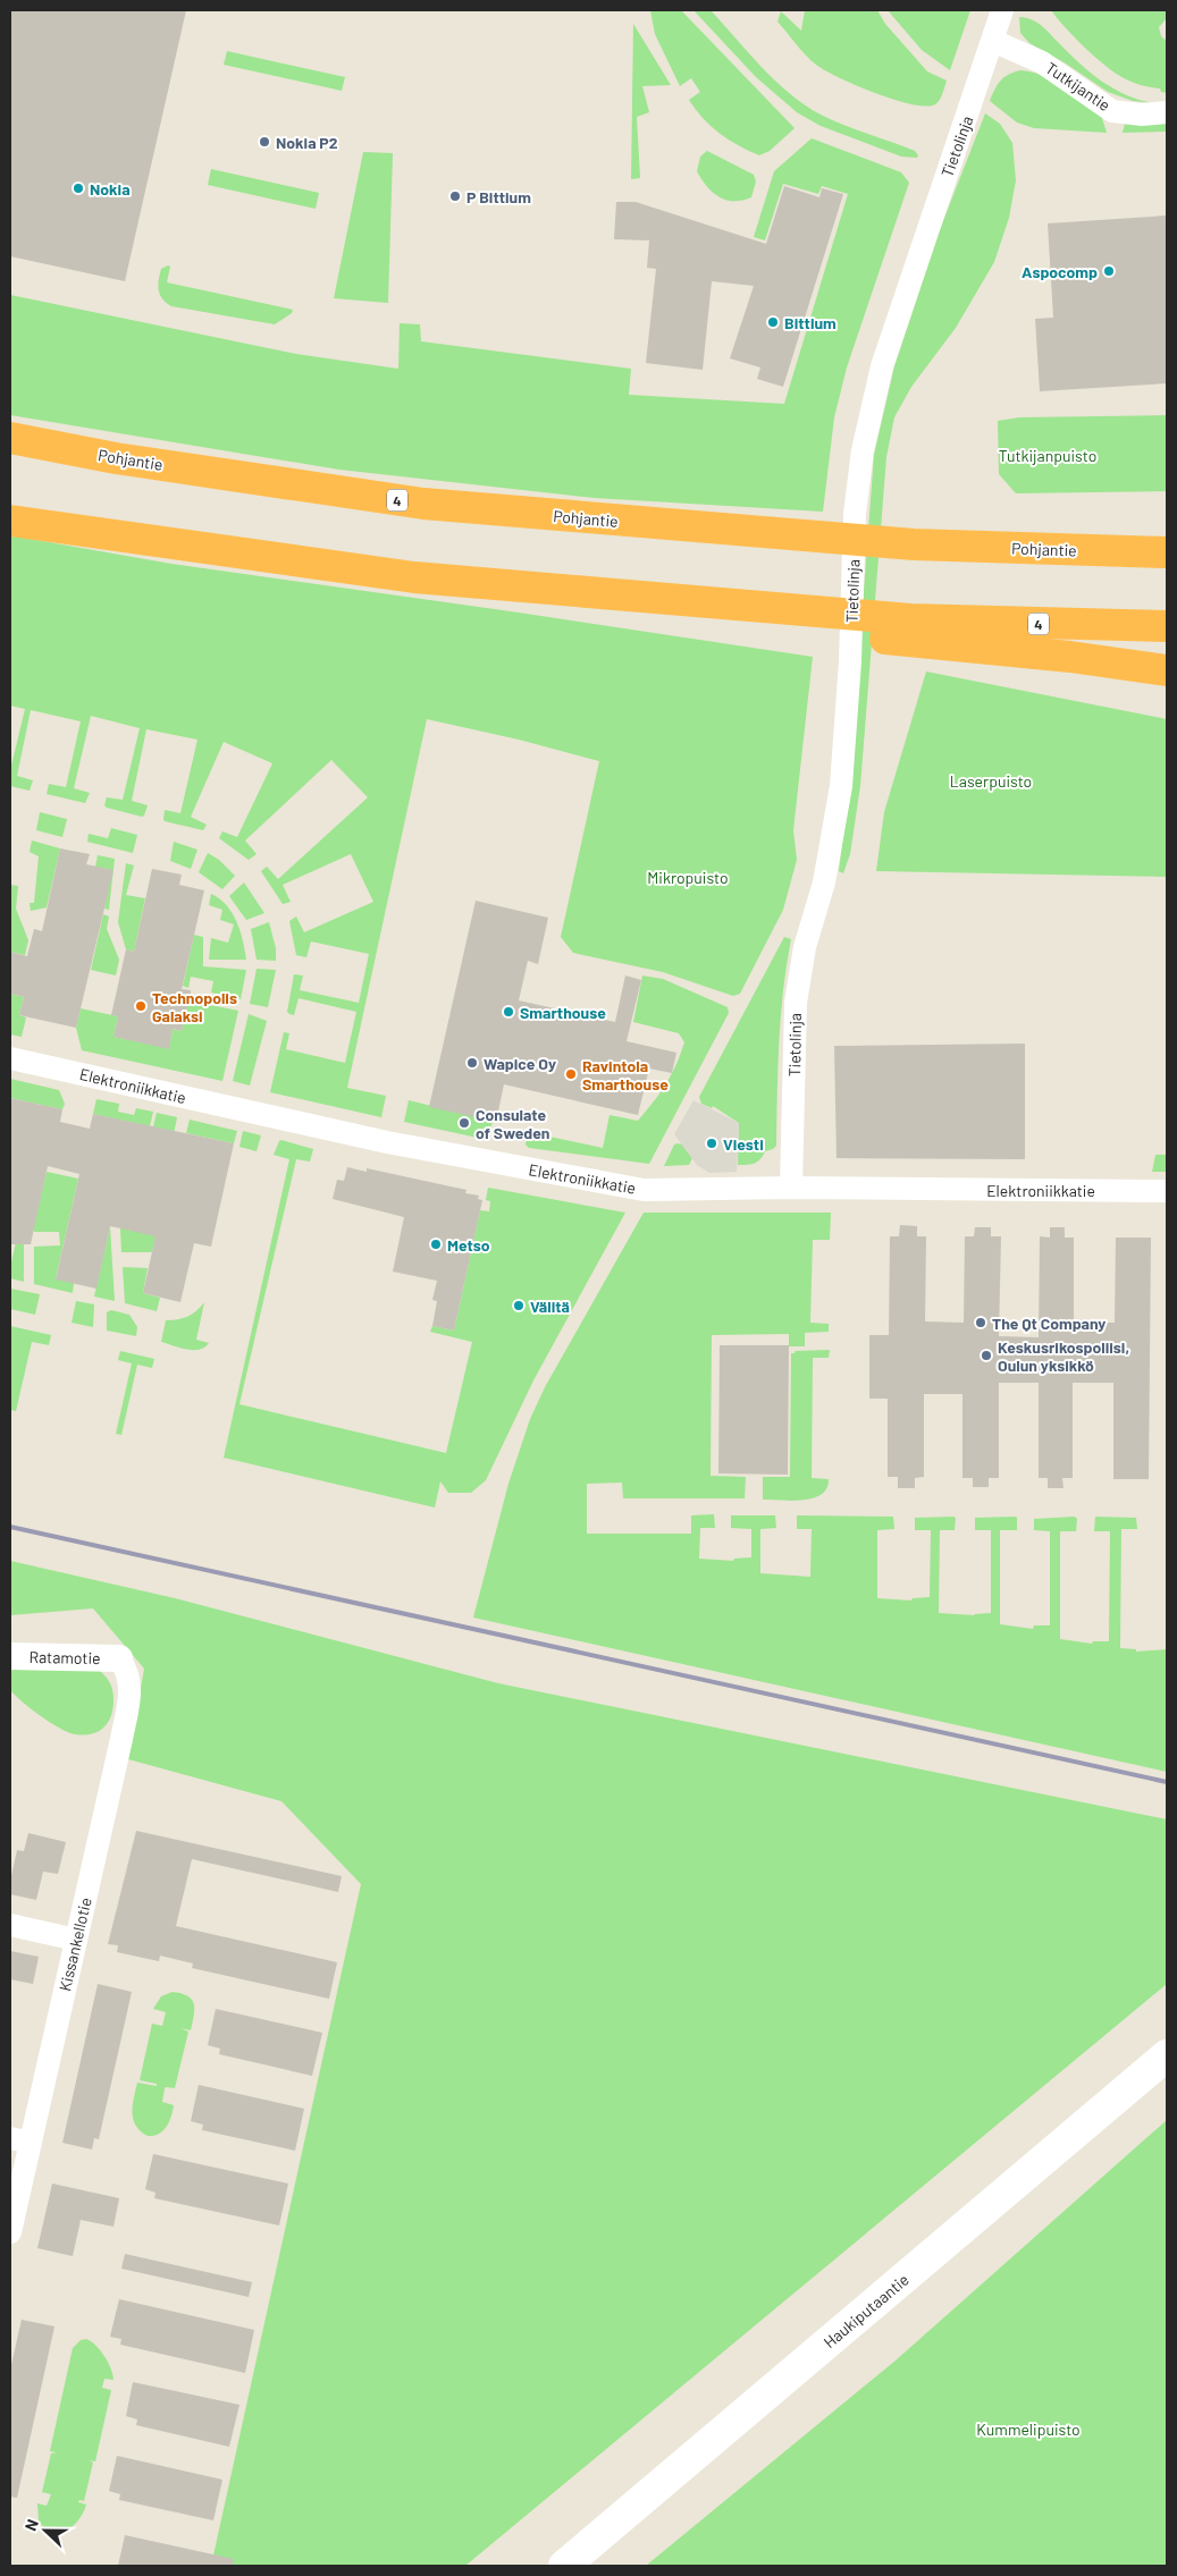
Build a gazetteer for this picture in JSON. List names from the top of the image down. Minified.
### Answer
{"streets":{"highway":["Pohjantie","4"],"main road":["Haukiputaantie"],"street":["Tutkijantie","Tietolinja","Elektroniikkatie","Ratamotie","Kissankellotie"]},"crossings":[["Tutkijantie","Tietolinja"],["Tietolinja","Elektroniikkatie"],["Ratamotie","Kissankellotie"]],"parks":["Tutkijanpuisto","Laserpuisto","Mikropuisto","Kummelipuisto"],"places":["Nokia P2","Nokia","P Bittium","Aspocomp","Bittium","Technopolis Galaksi","Smarthouse","Wapice Oy","Ravintola Smarthouse","Consulate of Sweden","Viesti","Metso","Välitä","The Qt Company","Keskusrikospoliisi, Oulun yksikkö"],"north":"left"}
